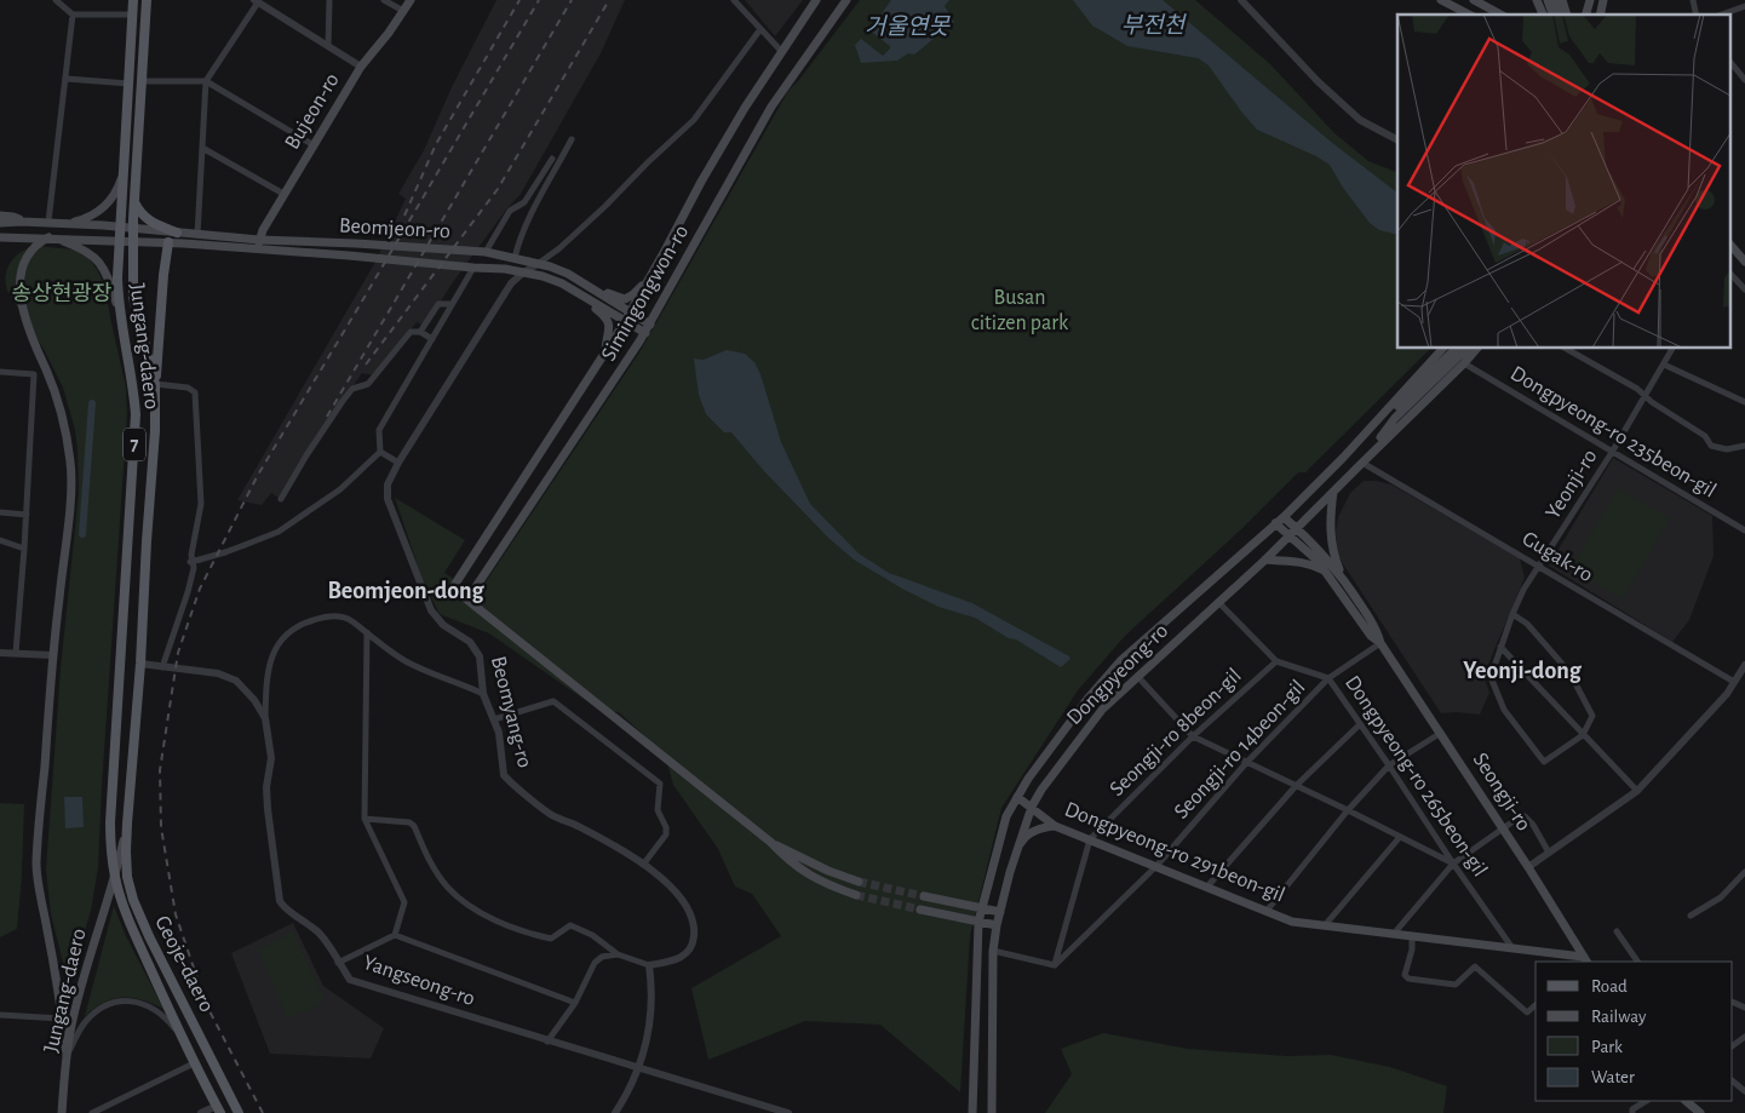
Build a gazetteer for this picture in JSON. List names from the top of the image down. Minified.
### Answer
{"streets":{"main road":["Bujeon-ro","Beomjeon-ro","Simingongwon-ro","Jungang-daero","7","Dongpyeong-ro","Seongji-ro","Dongpyeong-ro 291beon-gil","Geoje-daero"],"street":["Dongpyeong-ro 235beon-gil","Yeonji-ro","Gugak-ro","Beomyang-ro","Seongji-ro 8beon-gil","Seongji-ro 14beon-gil","Dongpyeong-ro 265beon-gil","Yangseong-ro"]},"crossings":[["Bujeon-ro","Beomjeon-ro"],["Beomjeon-ro","Simingongwon-ro"],["Beomjeon-ro","Jungang-daero"],["Beomjeon-ro","Beomyang-ro"],["Jungang-daero","Geoje-daero"],["Jungang-daero","Yangseong-ro"],["Dongpyeong-ro 235beon-gil","Yeonji-ro"],["Yeonji-ro","Gugak-ro"],["Gugak-ro","Dongpyeong-ro"],["Dongpyeong-ro","Dongpyeong-ro 265beon-gil"],["Dongpyeong-ro","Seongji-ro"],["Dongpyeong-ro","Dongpyeong-ro 291beon-gil"],["Seongji-ro 8beon-gil","Seongji-ro 14beon-gil"],["Seongji-ro 8beon-gil","Dongpyeong-ro 265beon-gil"],["Seongji-ro 8beon-gil","Dongpyeong-ro 291beon-gil"],["Seongji-ro 14beon-gil","Dongpyeong-ro 265beon-gil"],["Seongji-ro 14beon-gil","Seongji-ro"],["Seongji-ro 14beon-gil","Dongpyeong-ro 291beon-gil"],["Dongpyeong-ro 265beon-gil","Dongpyeong-ro 291beon-gil"],["Seongji-ro","Dongpyeong-ro 291beon-gil"]],"districts":["Beomjeon-dong","Yeonji-dong"],"water":["부전천","거울연못"],"parks":["송상현광장","Busan citizen park"],"legend":["Road","Railway","Park","Water"]}
